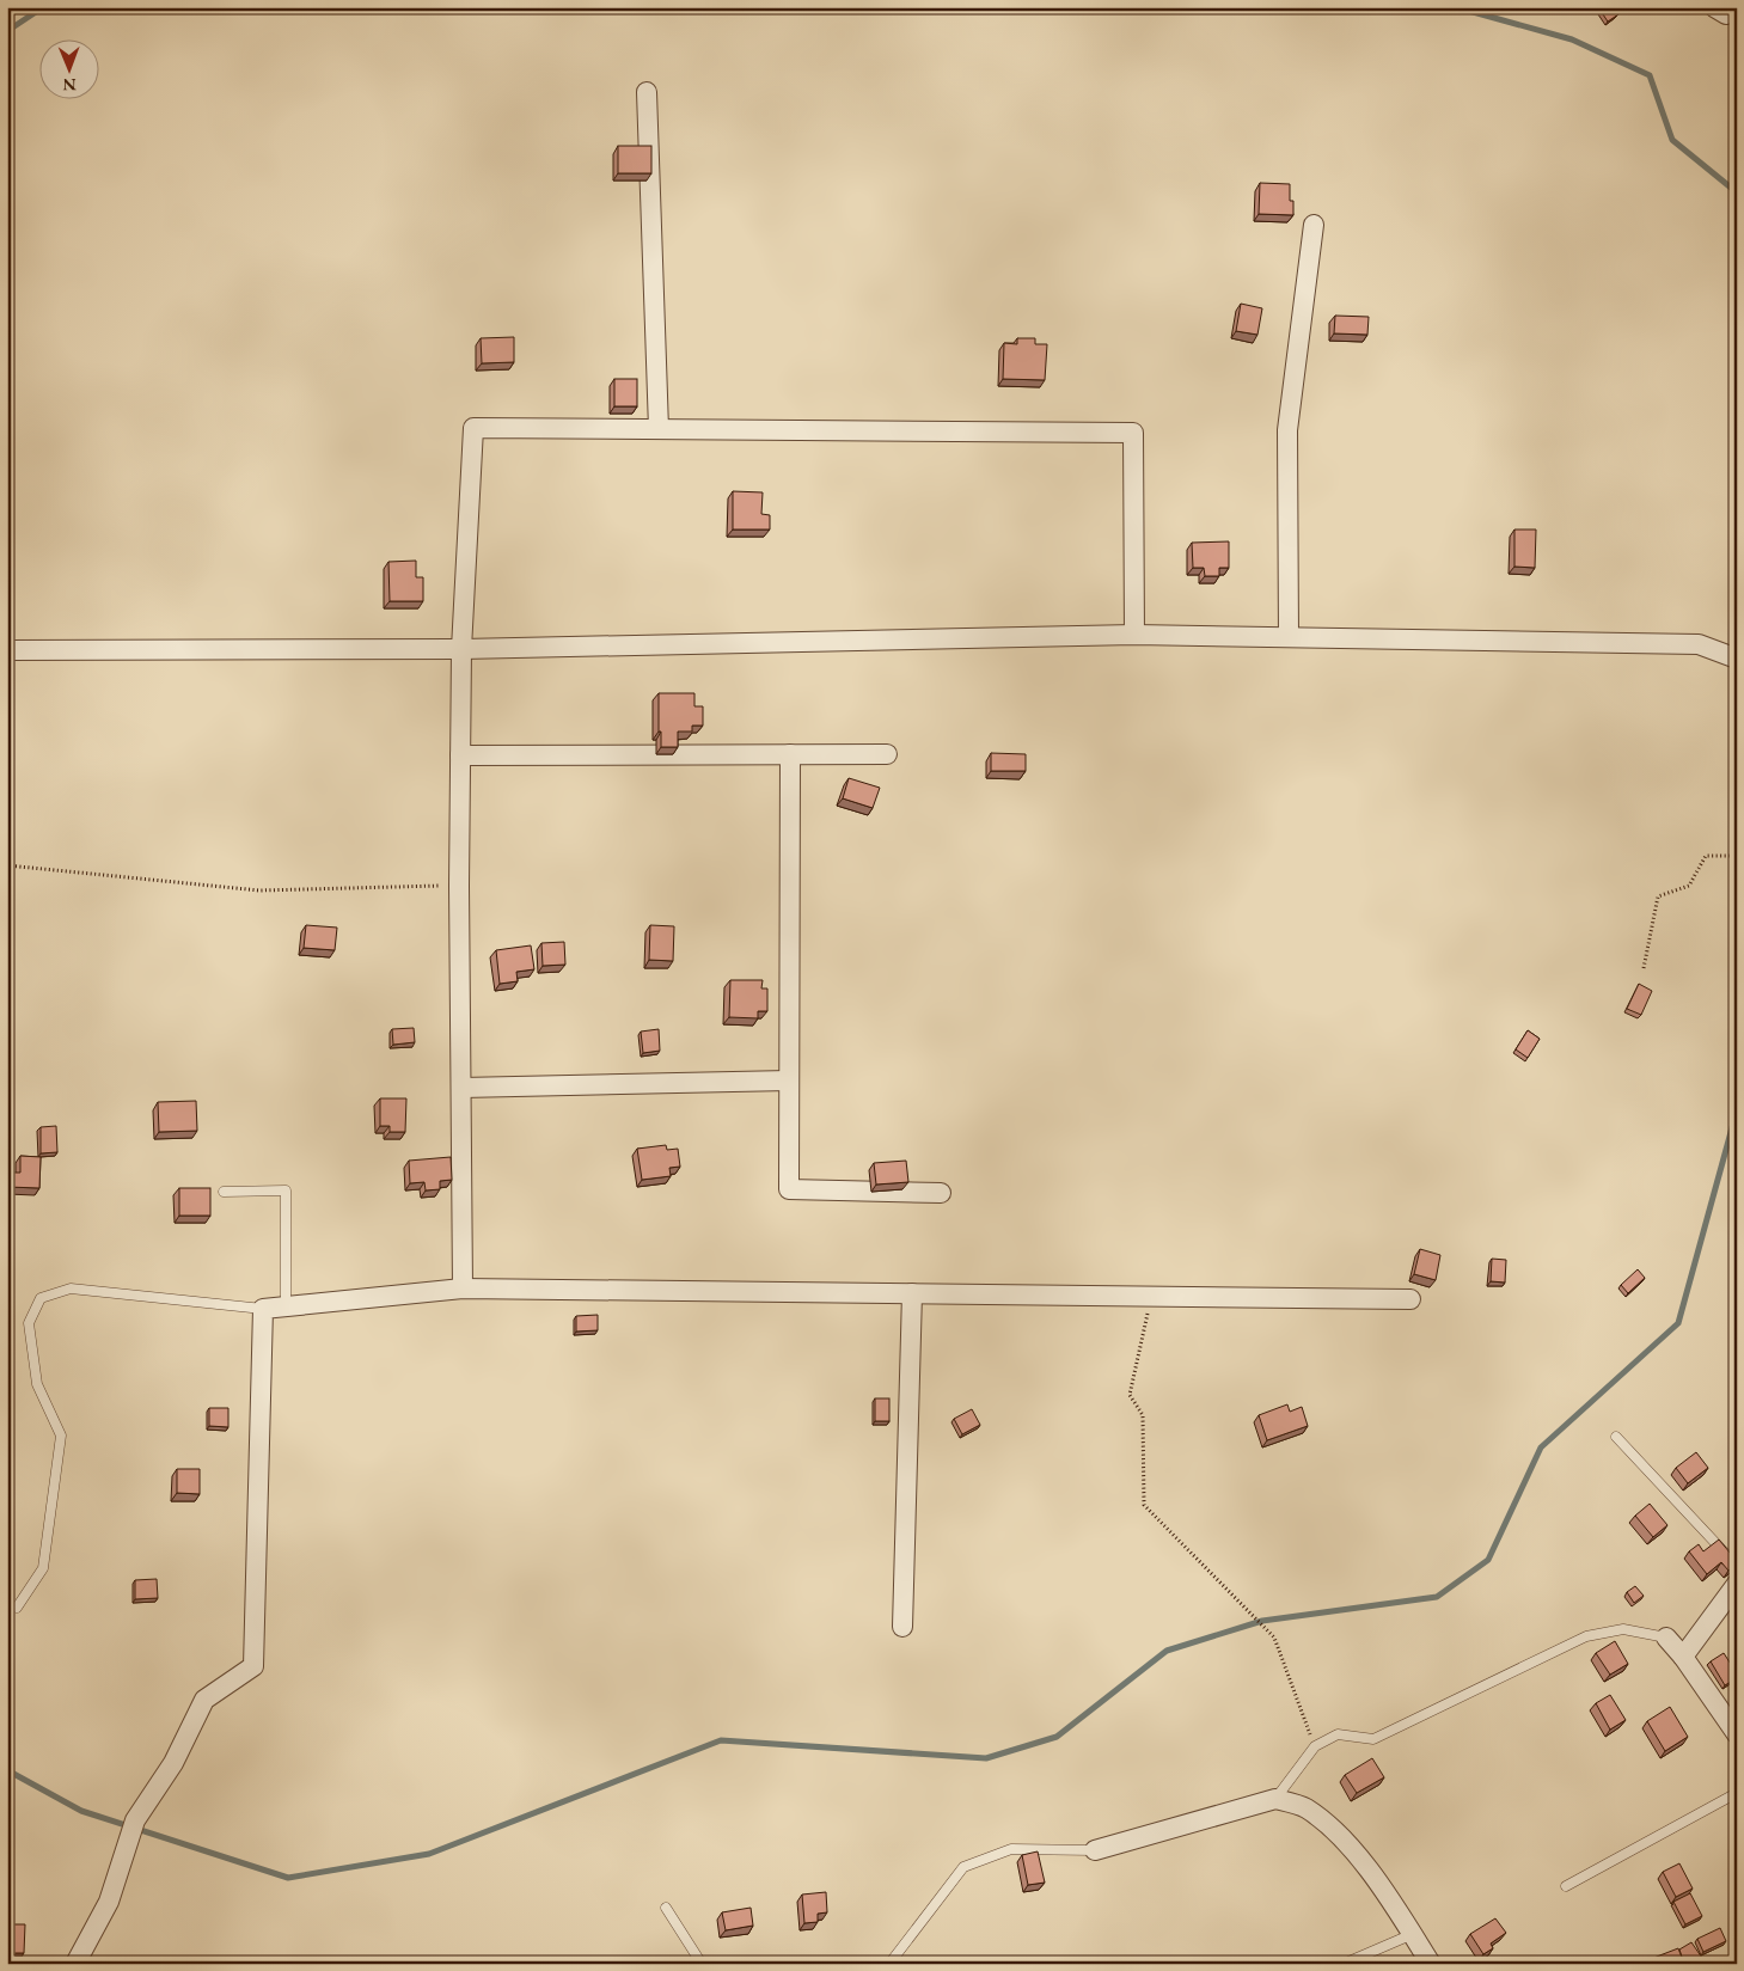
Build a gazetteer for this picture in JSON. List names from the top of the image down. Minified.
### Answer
{"north":"bottom"}
